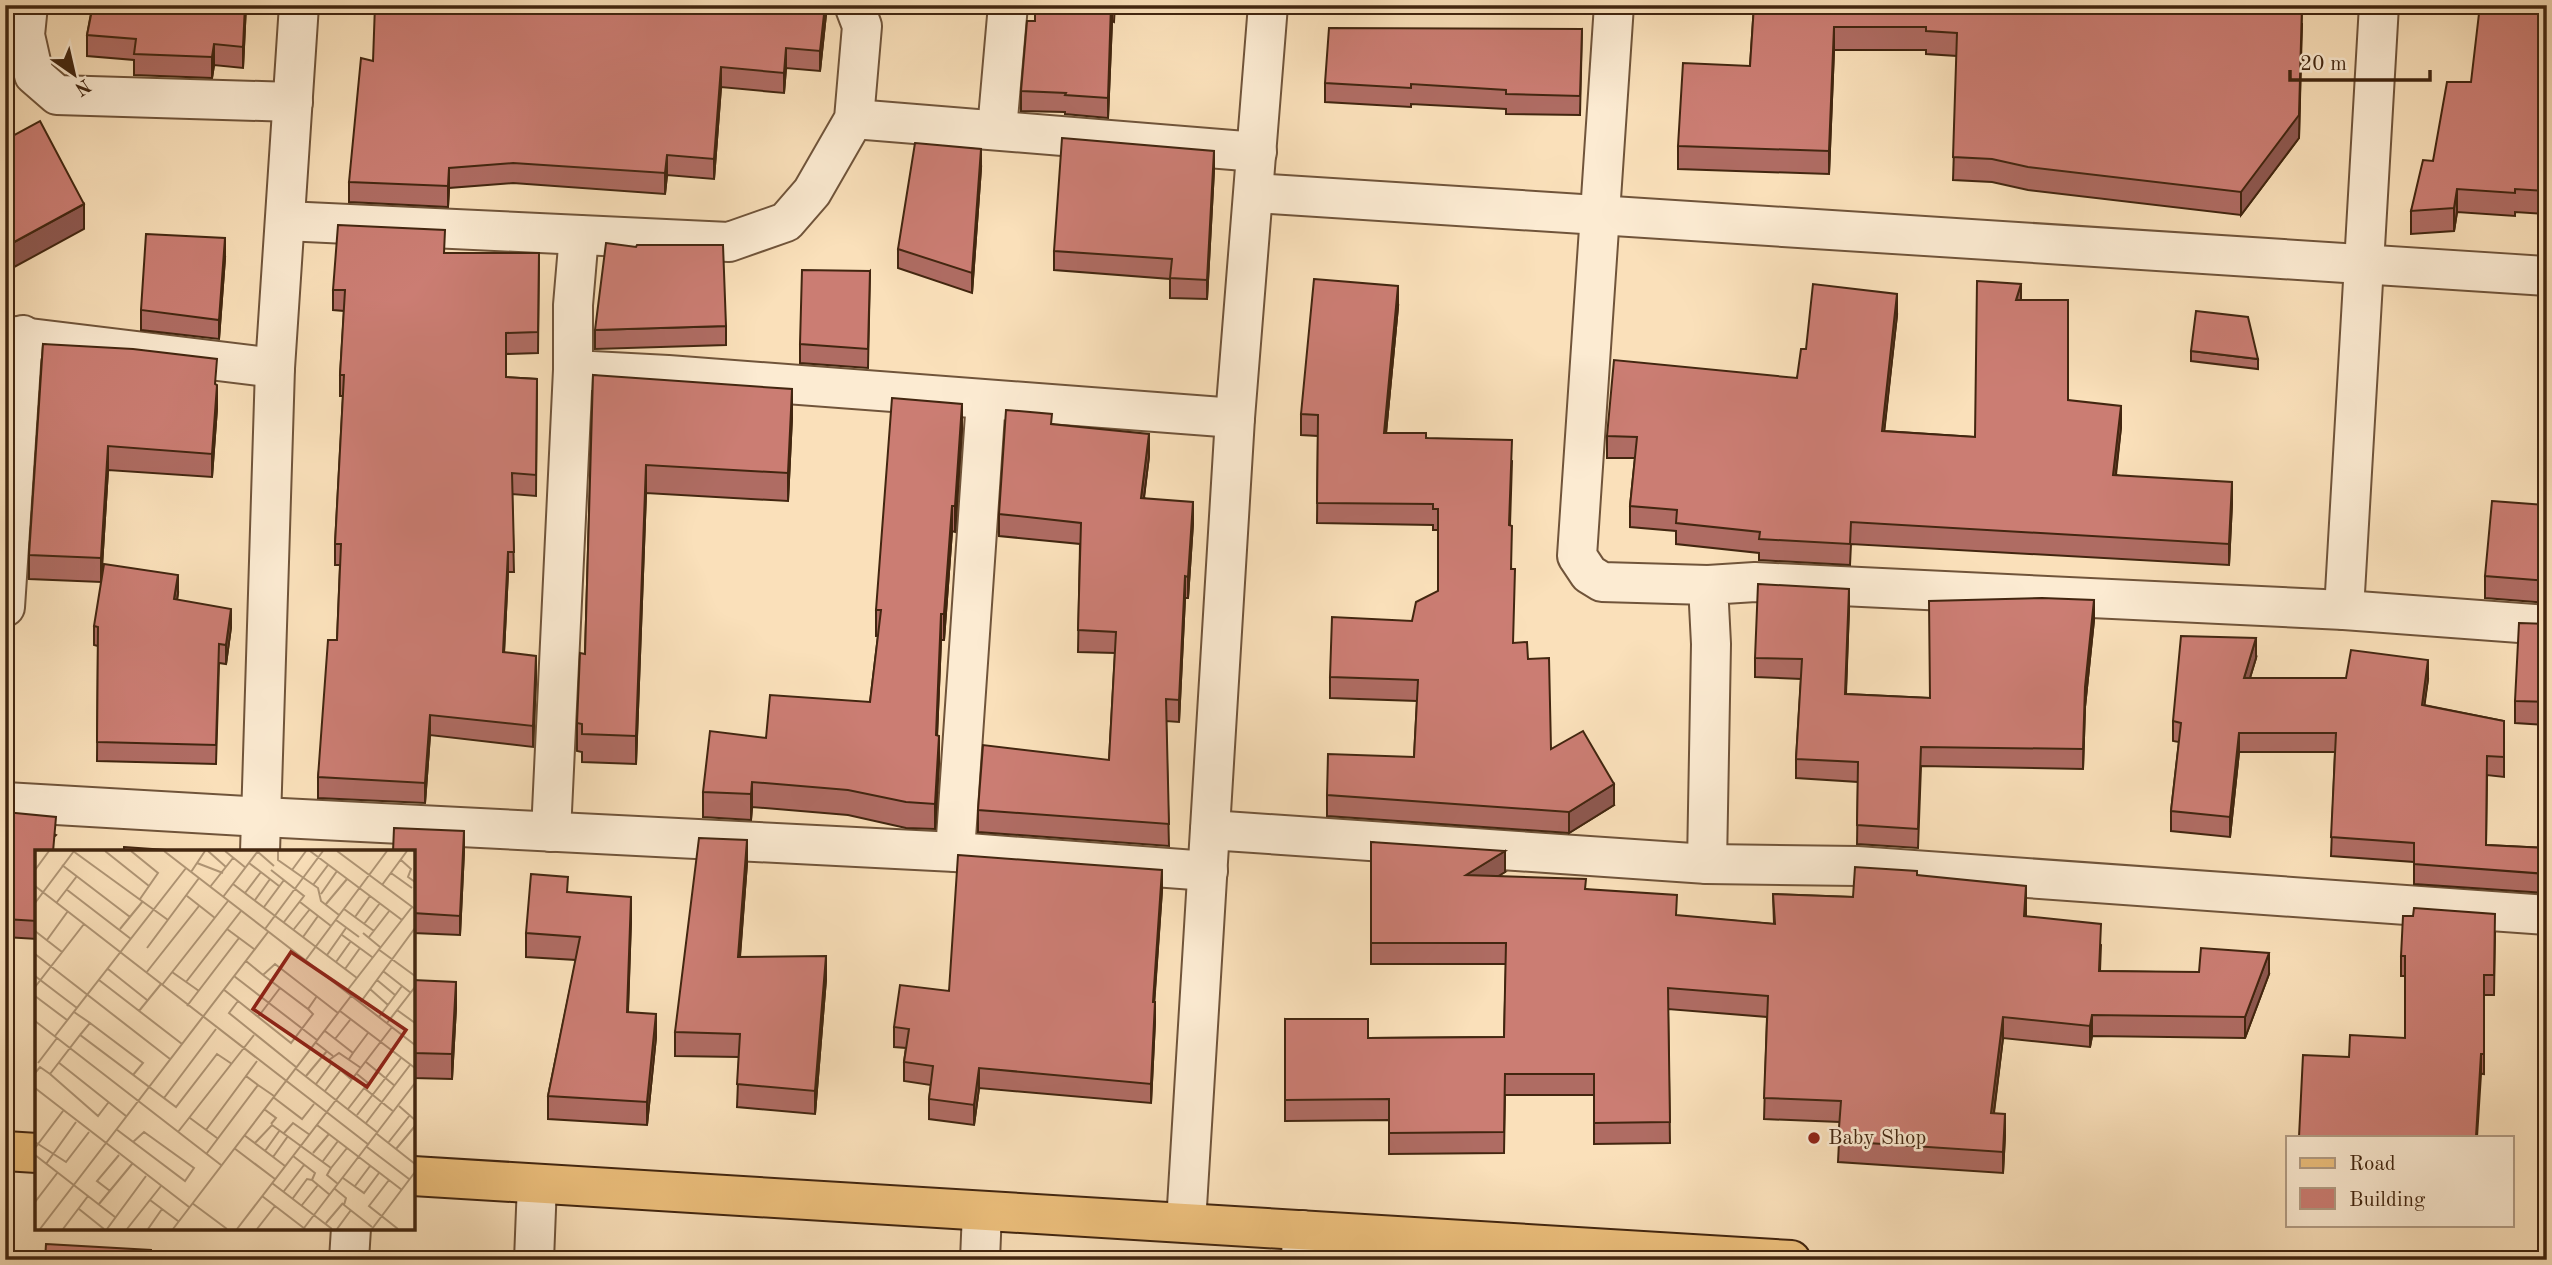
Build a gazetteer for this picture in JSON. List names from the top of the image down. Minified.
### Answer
{"places":["Baby Shop"],"legend":["Road","Building"],"scale_bar":"20 m","north":"bottom right"}
